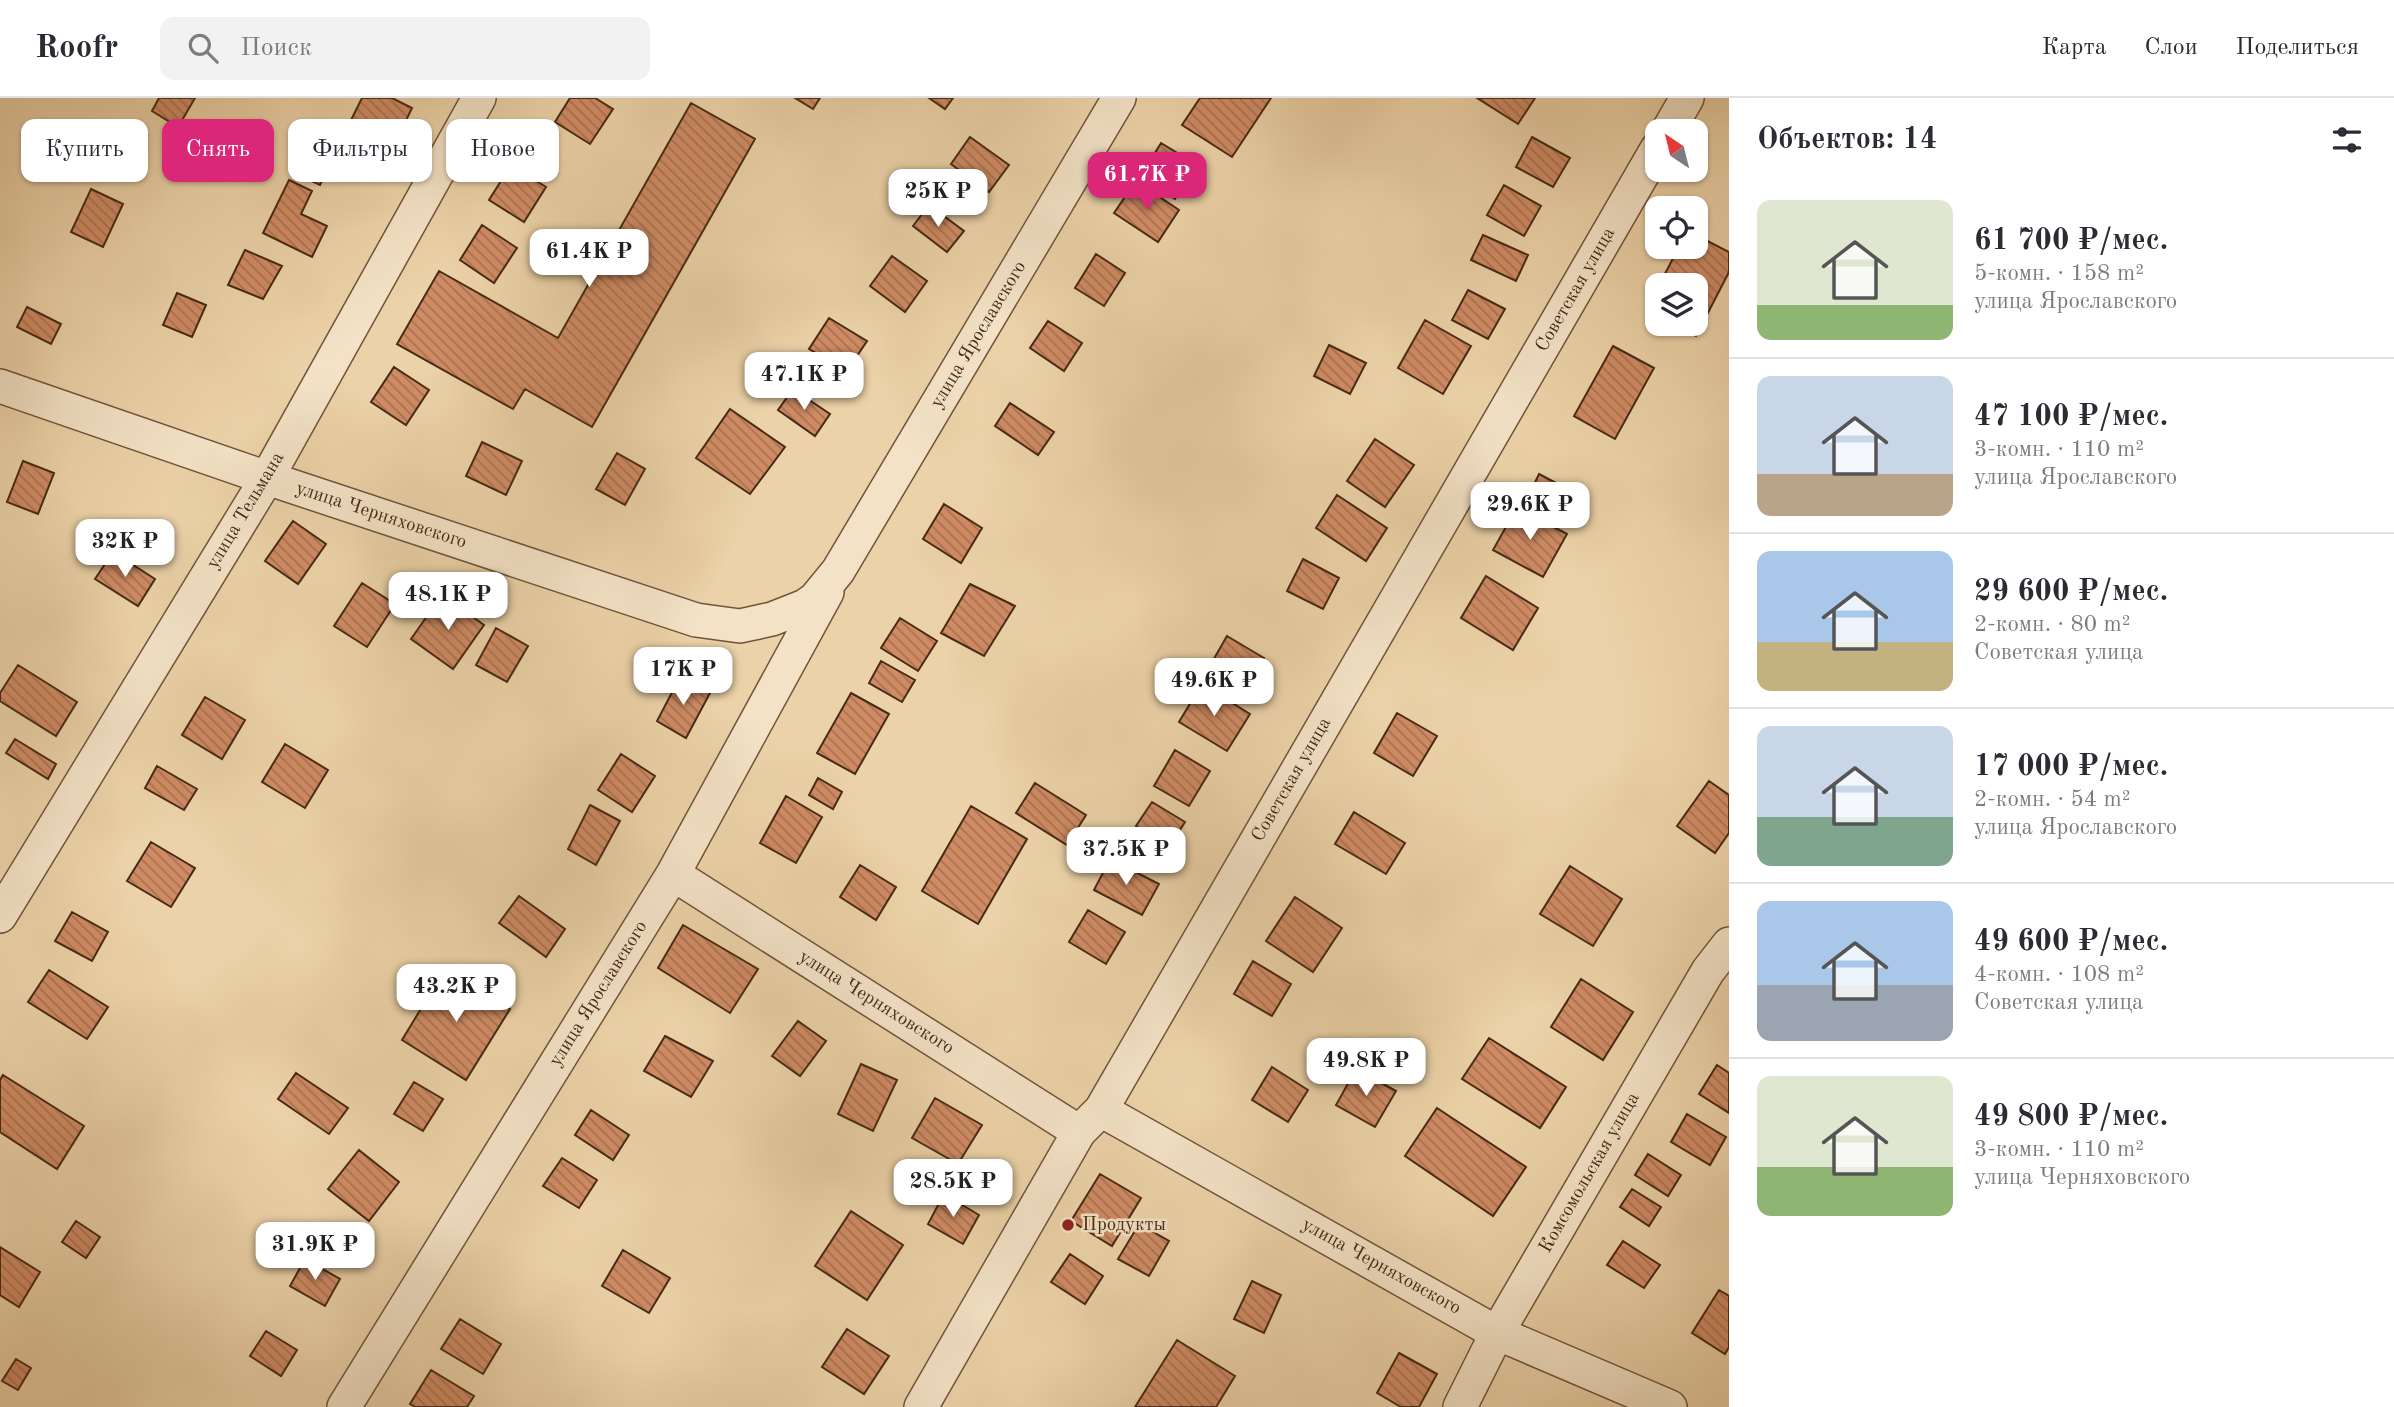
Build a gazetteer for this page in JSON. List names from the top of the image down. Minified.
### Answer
{"streets":{"street":["Советская улица","улица Ярославского","улица Тельмана","улица Черняховского","Комсомольская улица"]},"crossings":[["Советская улица","улица Черняховского"],["улица Ярославского","улица Черняховского"],["улица Тельмана","улица Черняховского"],["улица Черняховского","Комсомольская улица"]],"places":["Продукты"],"north":"top left","page":{"header":"Roofr","search":"Поиск","nav":["Карта","Слои","Поделиться"],"heading":"Объектов: 14","chip":["Купить","Снять","Фильтры","Новое"],"price":["61.7K ₽","25K ₽","61.4K ₽","47.1K ₽","29.6K ₽","32K ₽","48.1K ₽","17K ₽","49.6K ₽","37.5K ₽","43.2K ₽","49.8K ₽","28.5K ₽","31.9K ₽"],"list":[{"name":"61 700 ₽/мес.","note":"5-комн. · 158 m² · улица Ярославского"},{"name":"47 100 ₽/мес.","note":"3-комн. · 110 m² · улица Ярославского"},{"name":"29 600 ₽/мес.","note":"2-комн. · 80 m² · Советская улица"},{"name":"17 000 ₽/мес.","note":"2-комн. · 54 m² · улица Ярославского"},{"name":"49 600 ₽/мес.","note":"4-комн. · 108 m² · Советская улица"},{"name":"49 800 ₽/мес.","note":"3-комн. · 110 m² · улица Черняховского"}]}}
